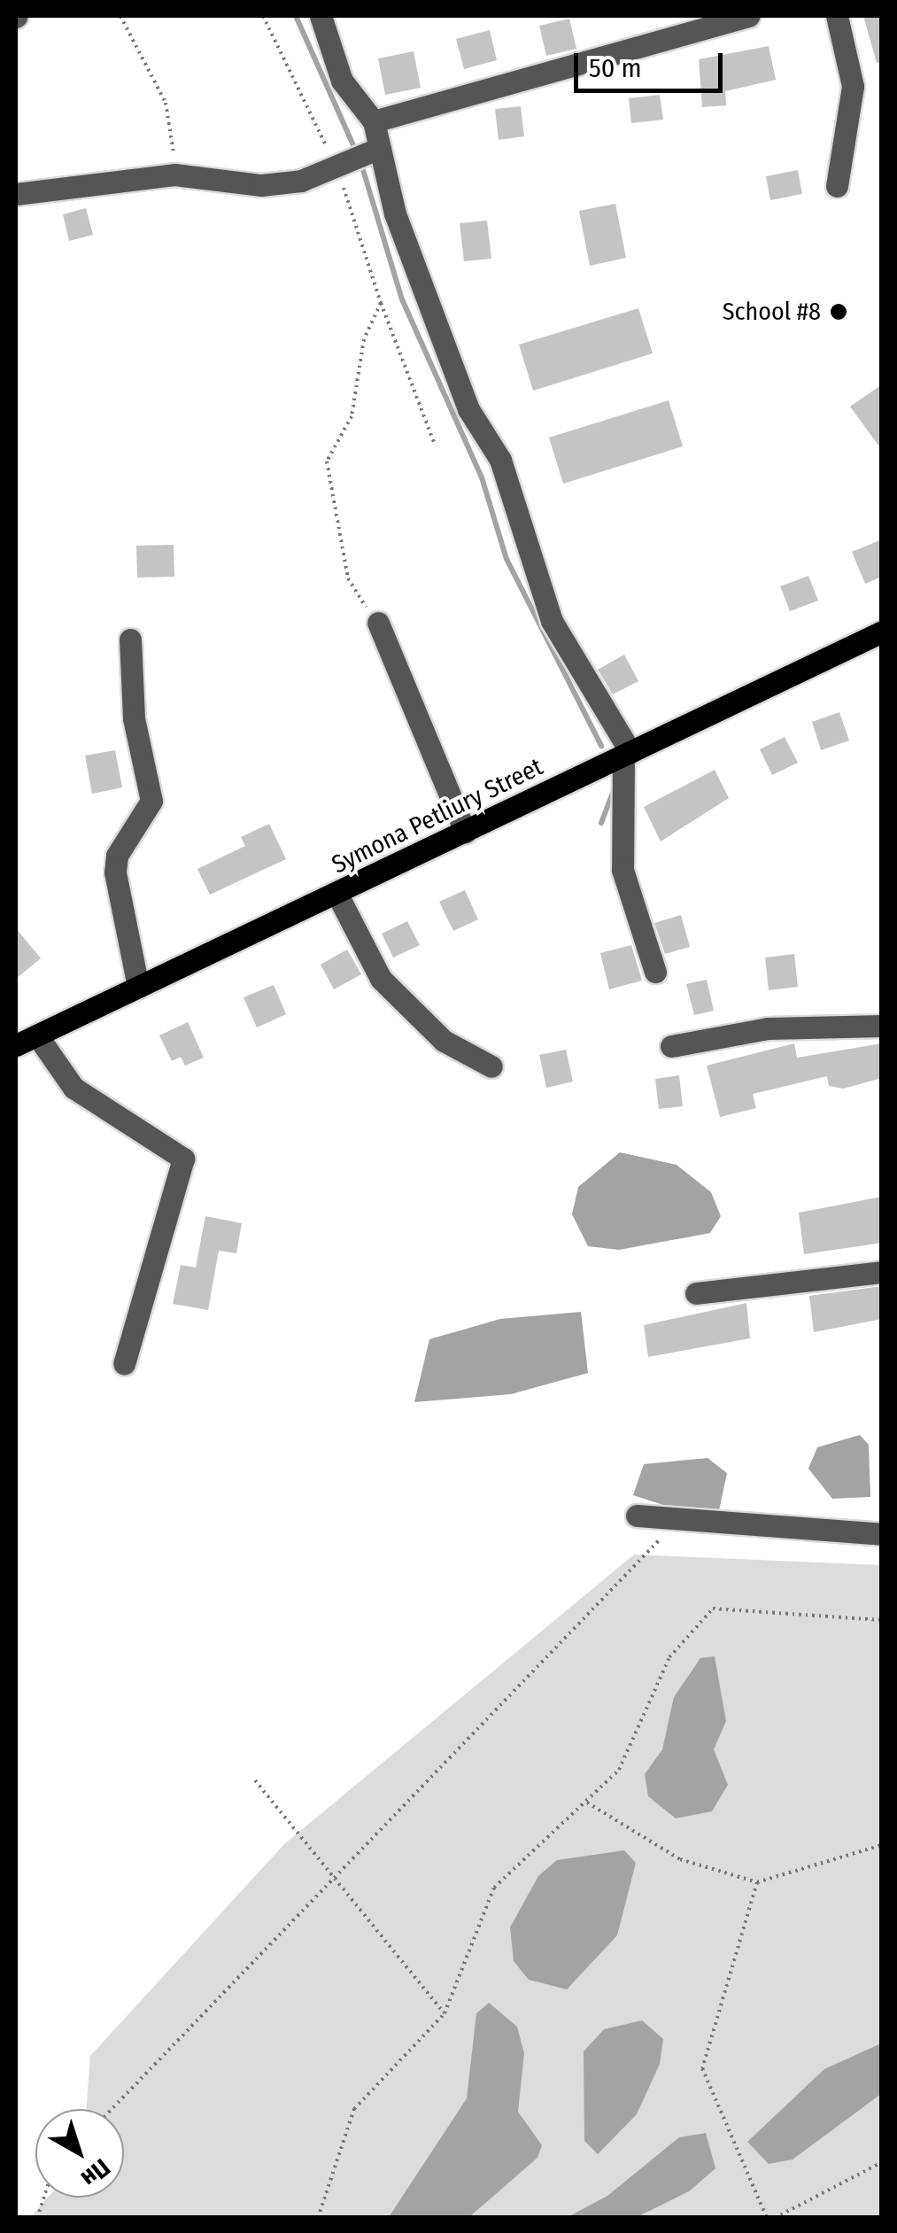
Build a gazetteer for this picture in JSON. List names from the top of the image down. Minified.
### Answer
{"streets":{"main road":["Symona Petliury Street"]},"places":["School #8"],"scale_bar":"50 m","north":"bottom right"}
